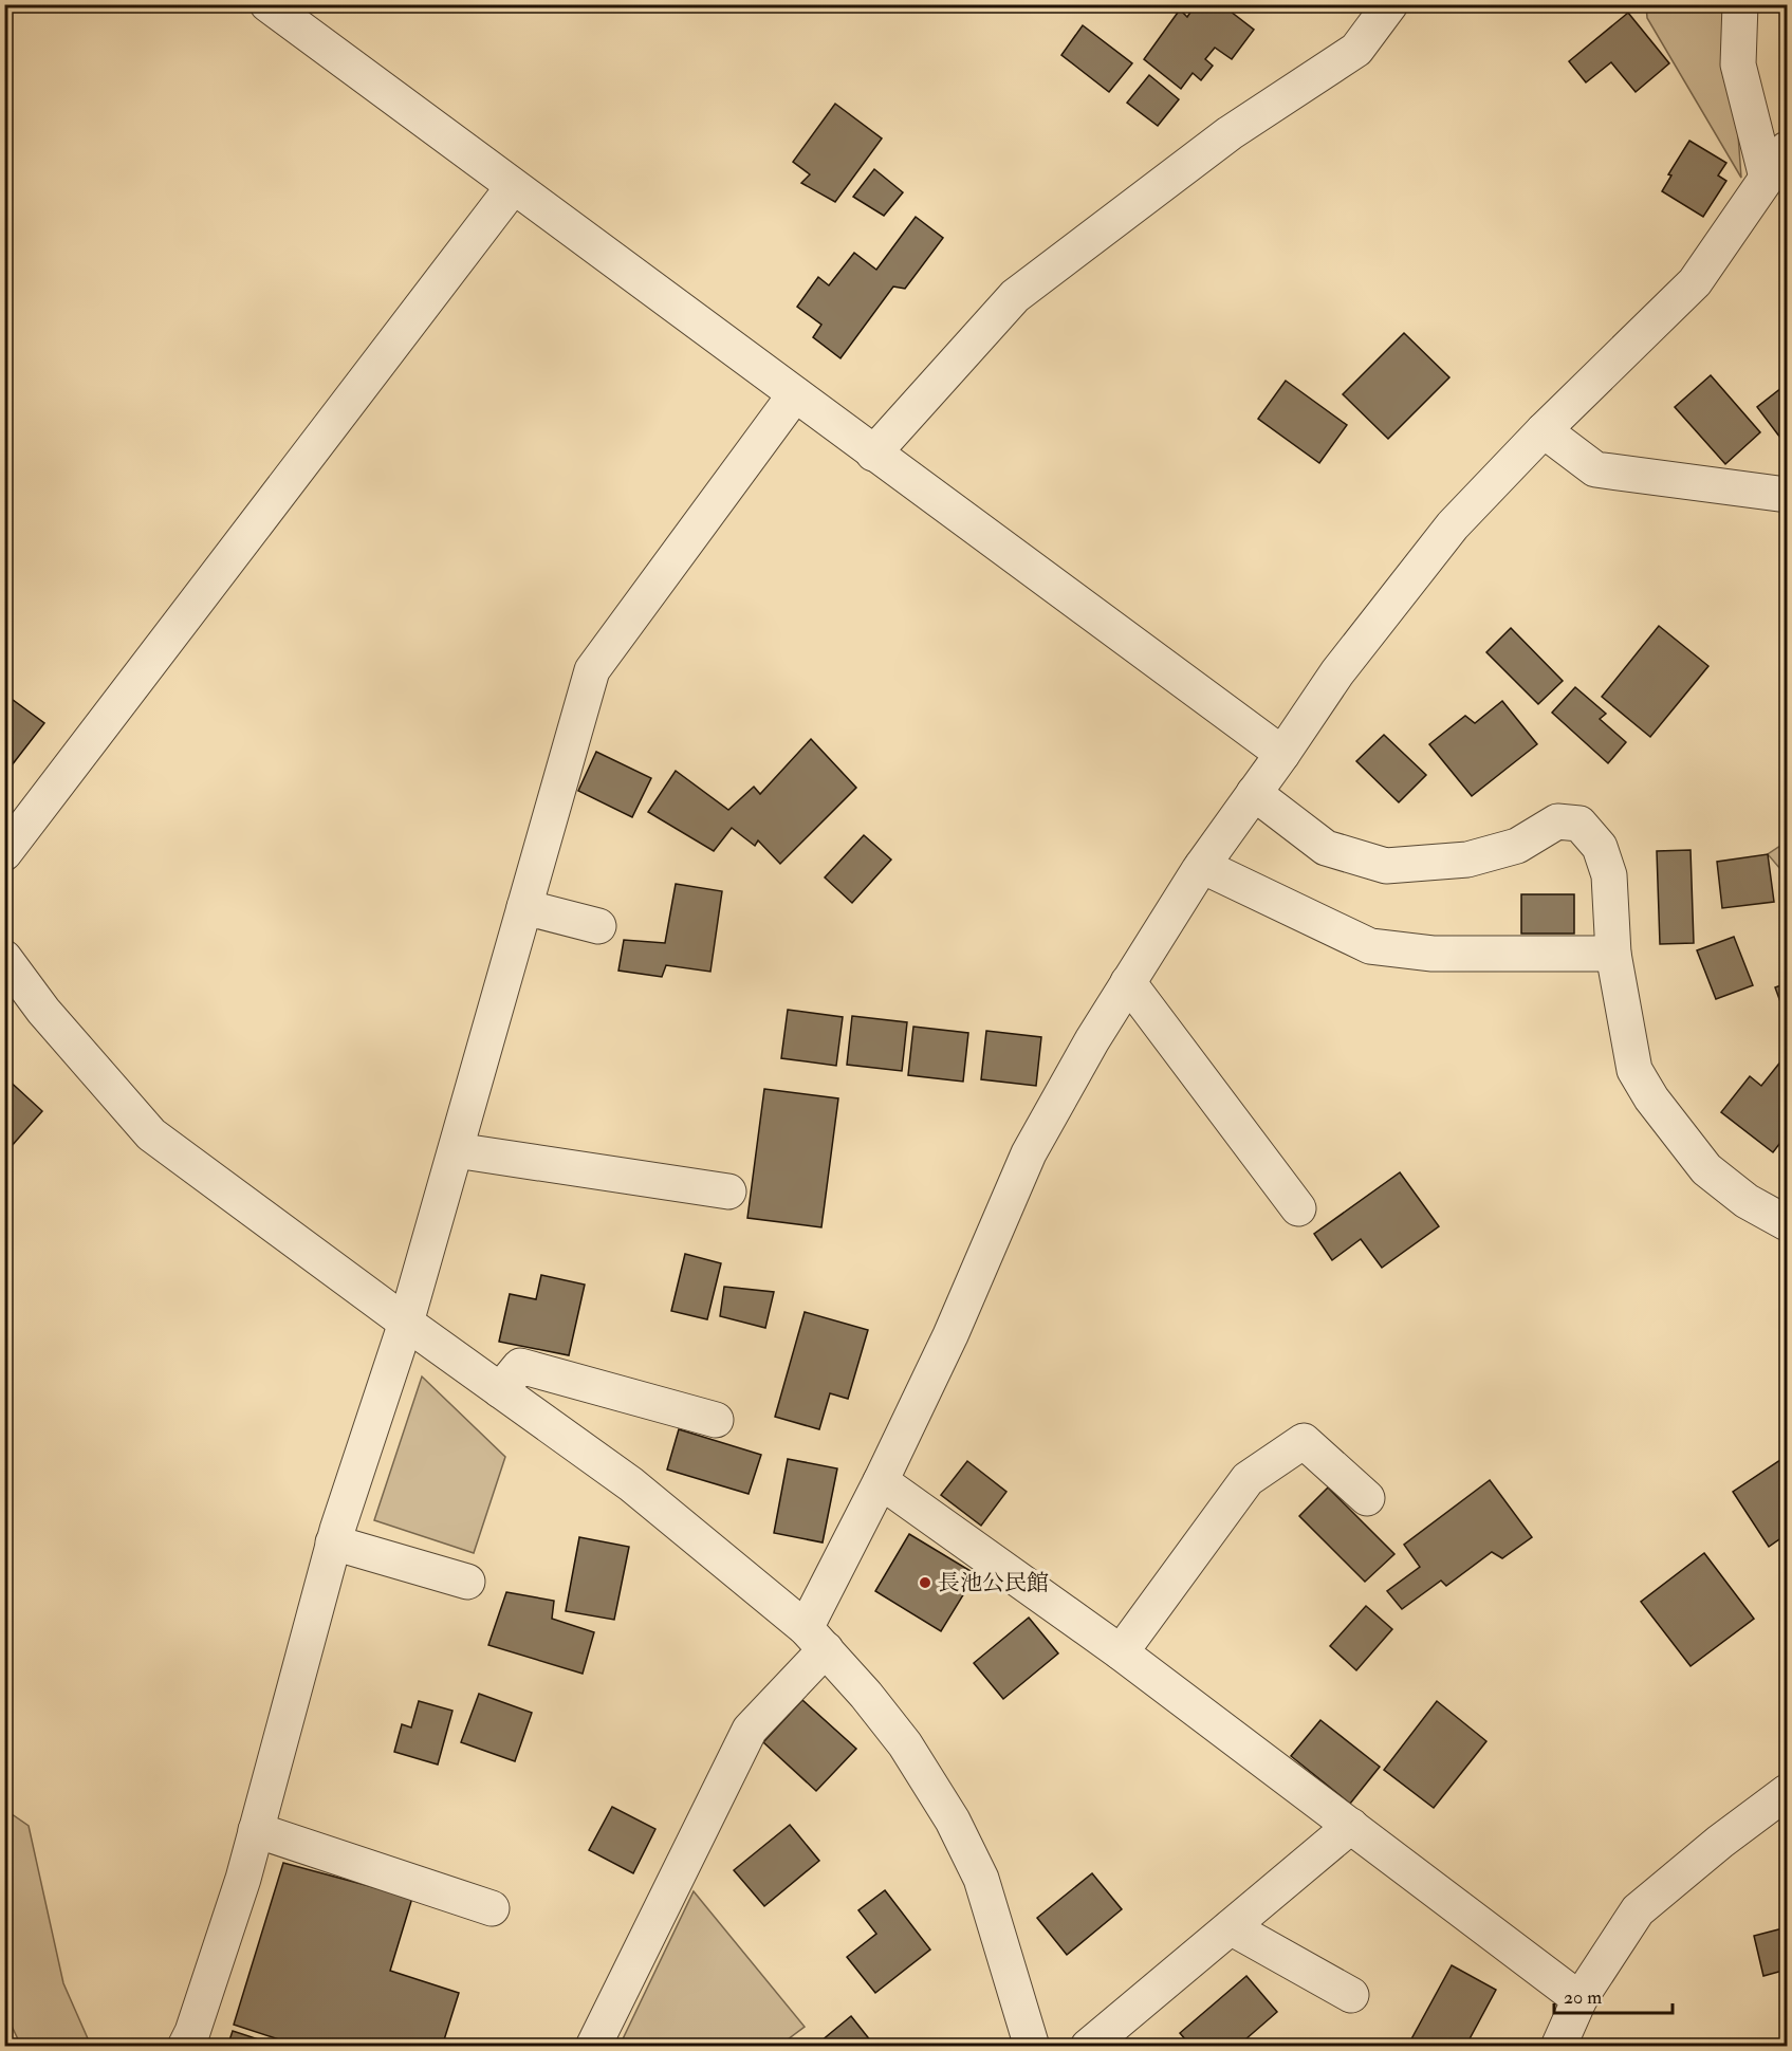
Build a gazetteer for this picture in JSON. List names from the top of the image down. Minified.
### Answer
{"places":["長池公民館"],"scale_bar":"20 m"}
